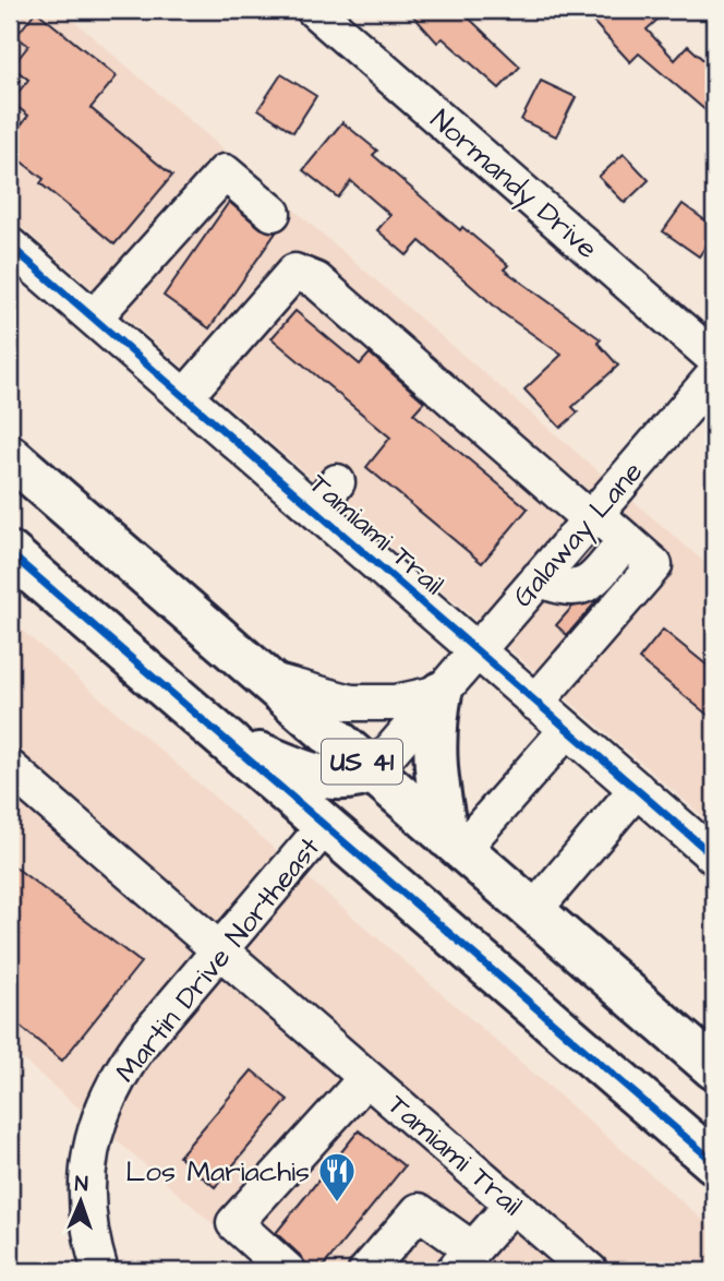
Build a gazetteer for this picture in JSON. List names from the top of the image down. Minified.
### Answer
{"streets":{"main road":["US 41"],"street":["Normandy Drive","Tamiami Trail","Galaway Lane","Martin Drive Northeast"]},"crossings":[["Tamiami Trail","Galaway Lane"],["Tamiami Trail","Martin Drive Northeast"],["Galaway Lane","US 41"],["US 41","Martin Drive Northeast"]],"places":{"restaurant":["Los Mariachis"]},"north":"top"}
